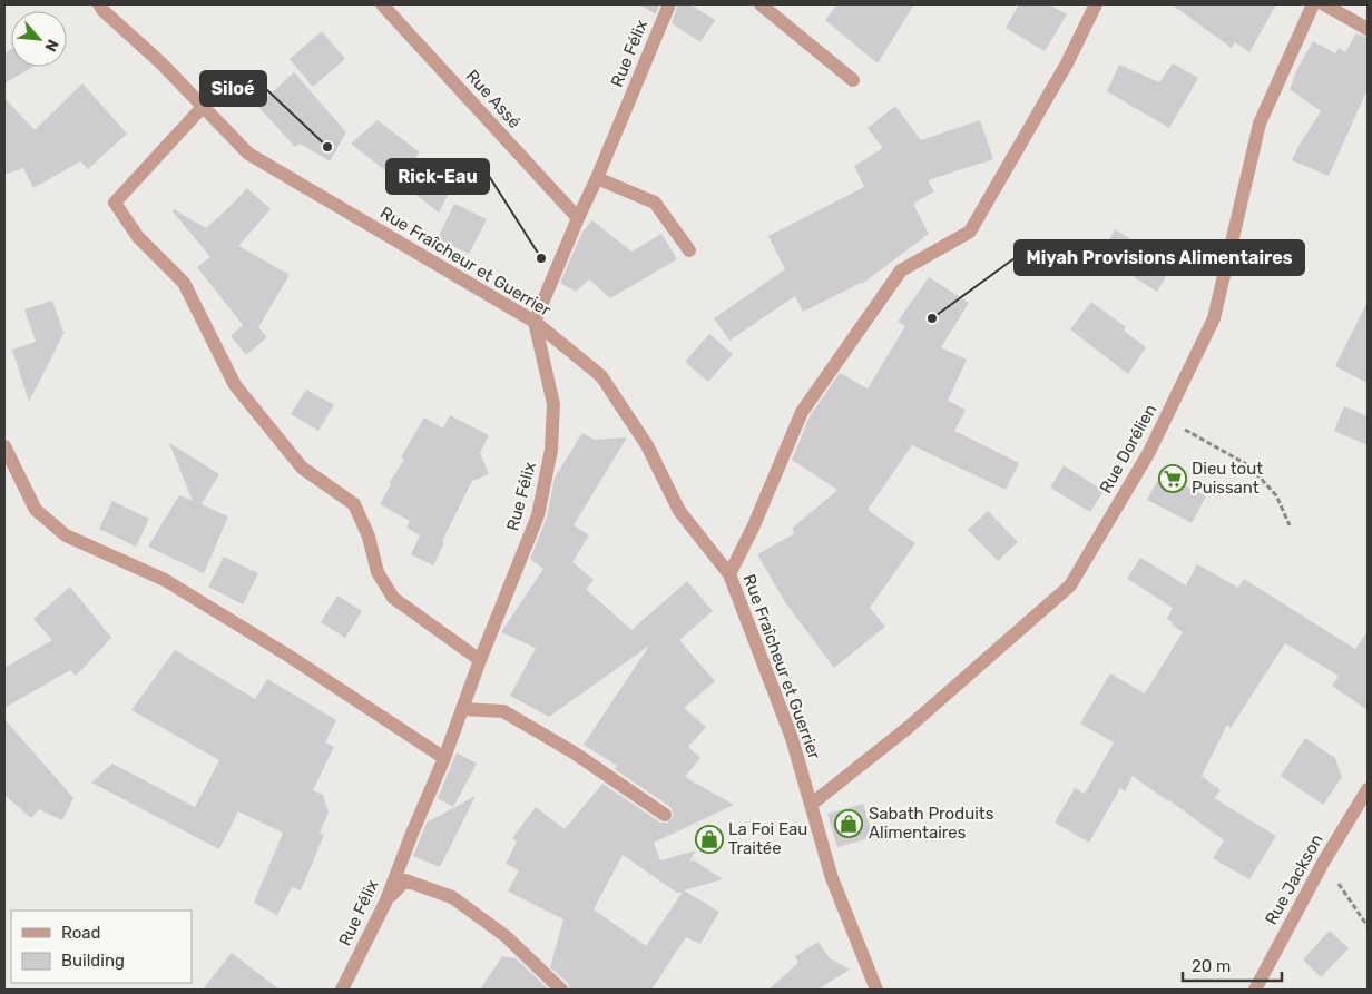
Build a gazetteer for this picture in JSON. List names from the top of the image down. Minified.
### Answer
{"streets":{"street":["Rue Félix","Rue Assé","Rue Fraîcheur et Guerrier","Rue Dorélien","Rue Jackson"]},"crossings":[["Rue Félix","Rue Assé"],["Rue Félix","Rue Fraîcheur et Guerrier"],["Rue Fraîcheur et Guerrier","Rue Dorélien"]],"places":{"other":["Siloé","Rick-Eau","Miyah Provisions Alimentaires"],"supermarket":["Dieu tout Puissant"],"shop":["Sabath Produits Alimentaires","La Foi Eau Traitée"]},"legend":["Road","Building"],"scale_bar":"20 m","north":"bottom right"}
